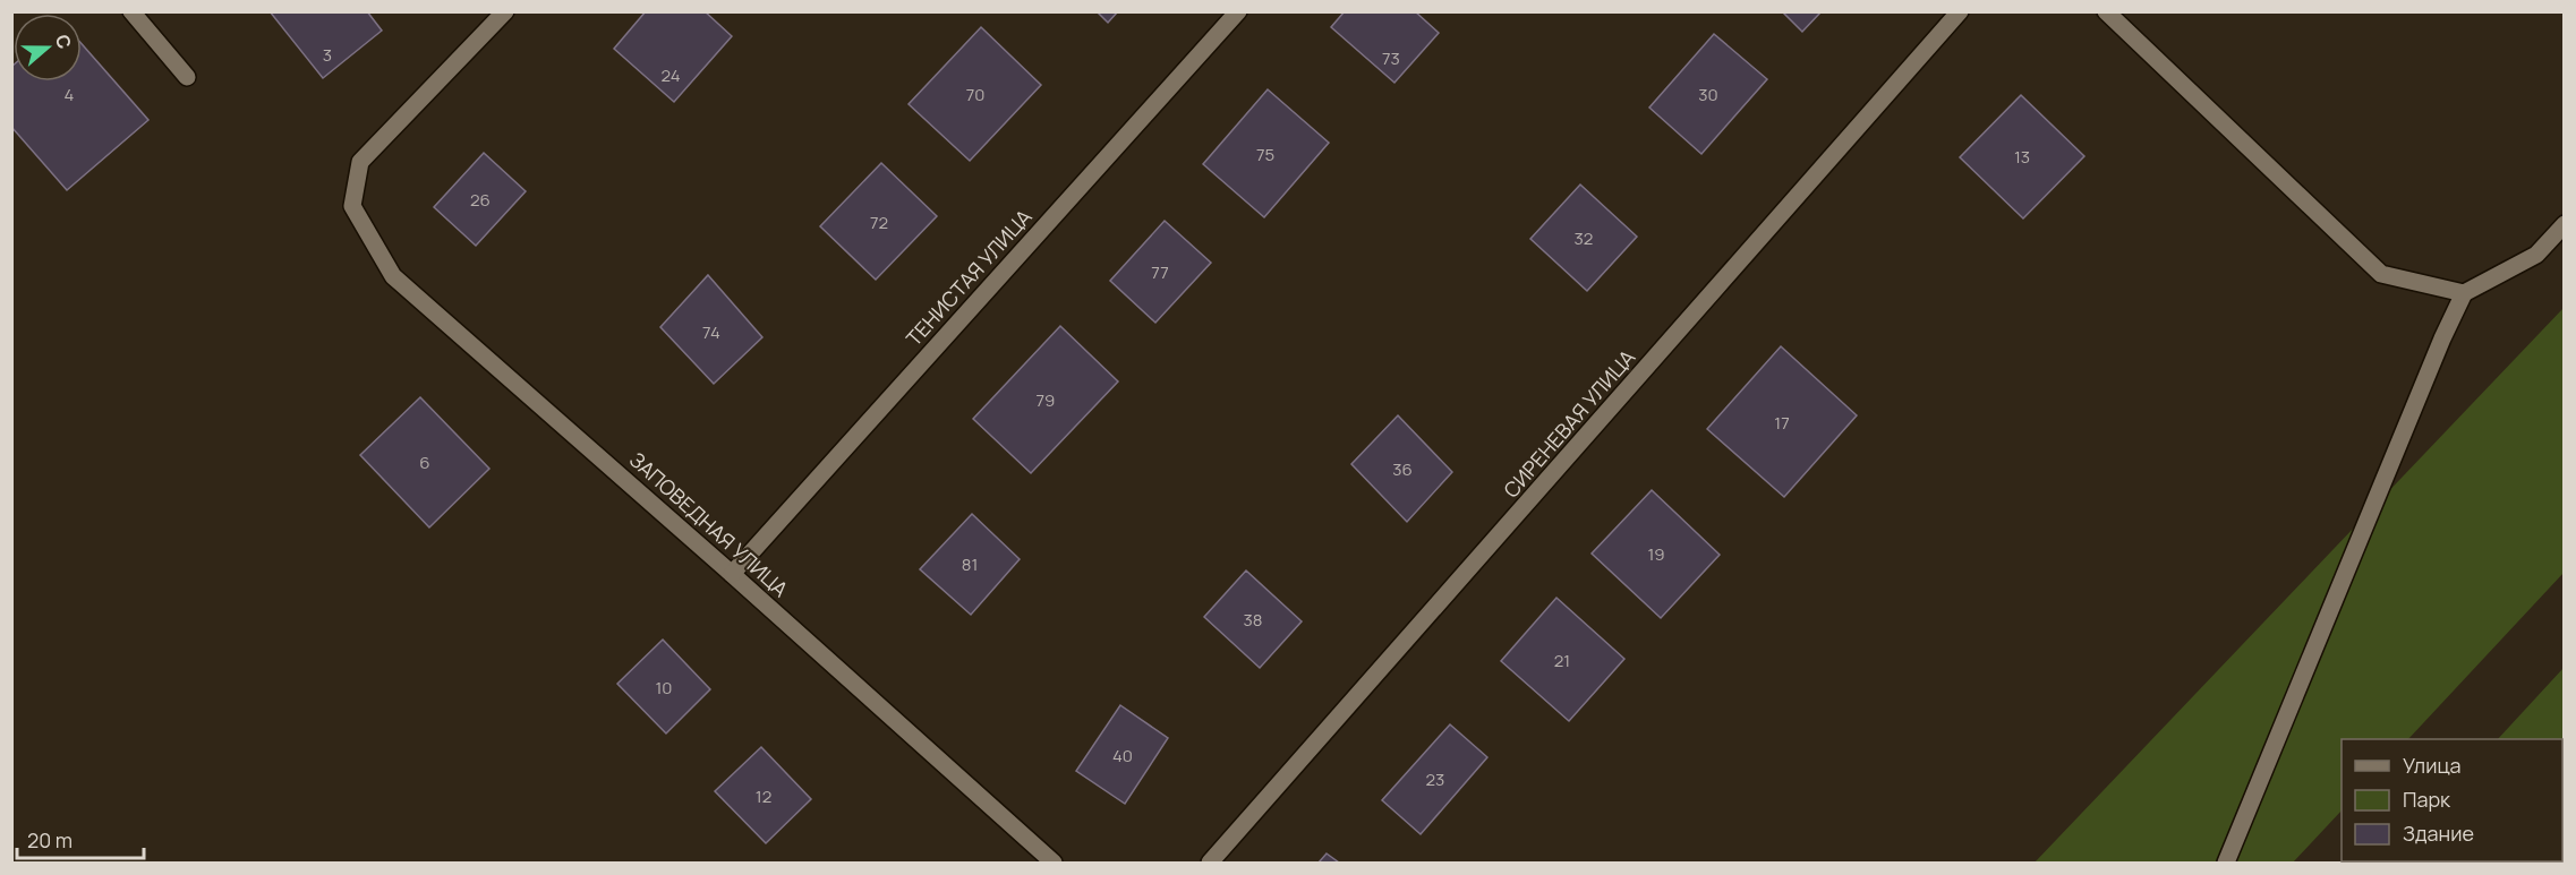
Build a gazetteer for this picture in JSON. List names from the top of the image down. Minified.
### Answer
{"streets":{"street":["ТЕНИСТАЯ УЛИЦА","СИРЕНЕВАЯ УЛИЦА","ЗАПОВЕДНАЯ УЛИЦА"]},"crossings":[["ТЕНИСТАЯ УЛИЦА","ЗАПОВЕДНАЯ УЛИЦА"]],"house_numbers":["3","73","24","4","70","30","75","13","26","72","32","77","74","79","17","6","36","19","81","38","21","10","40","23","12"],"legend":["Улица","Парк","Здание"],"scale_bar":"20 m","north":"right"}
